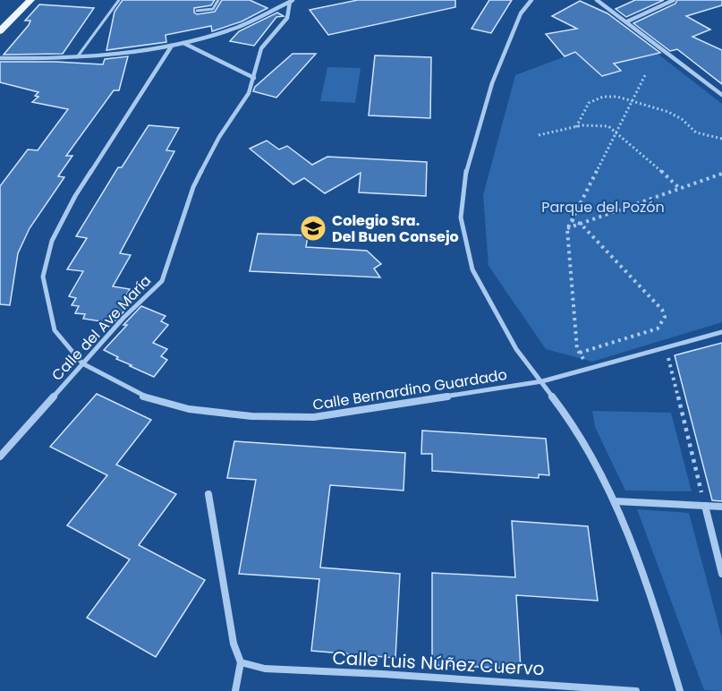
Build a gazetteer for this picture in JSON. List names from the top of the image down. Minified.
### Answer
{"streets":{"street":["Calle del Ave María","Calle Bernardino Guardado","Calle Luis Núñez Cuervo"]},"crossings":[["Calle del Ave María","Calle Bernardino Guardado"]],"parks":["Parque del Pozón"],"places":{"school or university":["Colegio Sra. Del Buen Consejo"]}}
